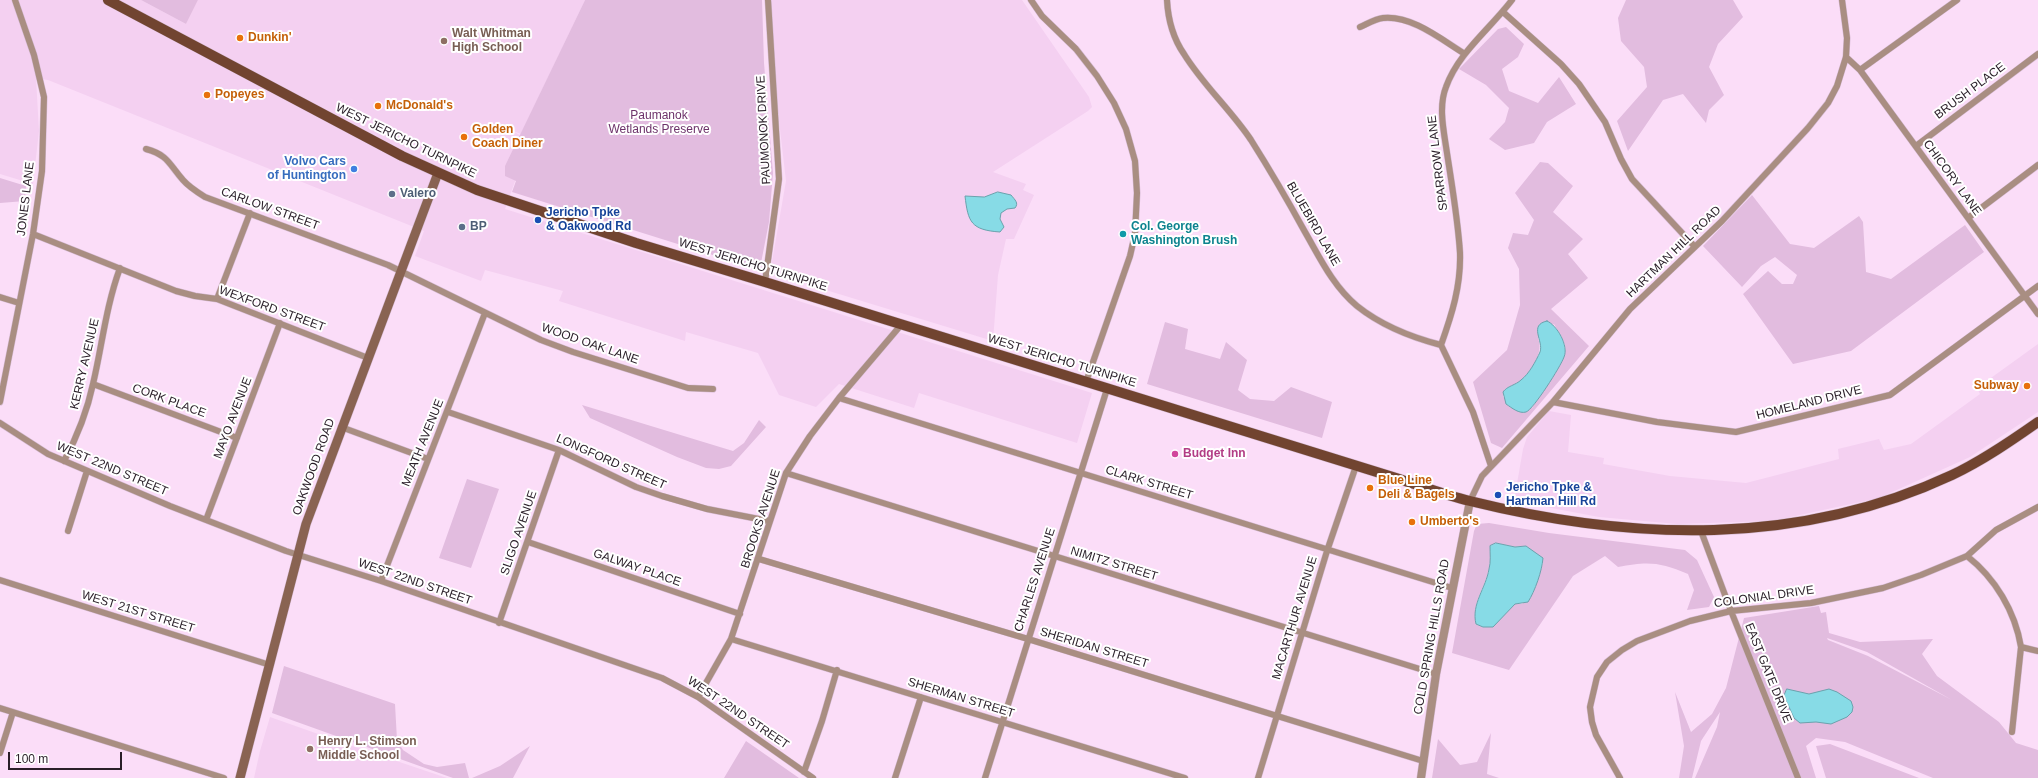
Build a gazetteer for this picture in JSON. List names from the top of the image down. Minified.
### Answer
{"streets":{"main road":["WEST JERICHO TURNPIKE","OAKWOOD ROAD"],"street":["BRUSH PLACE","PAUMONOK DRIVE","SPARROW LANE","CHICORY LANE","JONES LANE","CARLOW STREET","BLUEBIRD LANE","HARTMAN HILL ROAD","WEXFORD STREET","WOOD OAK LANE","KERRY AVENUE","CORK PLACE","HOMELAND DRIVE","MAYO AVENUE","MEATH AVENUE","LONGFORD STREET","WEST 22ND STREET","CLARK STREET","BROOKS AVENUE","SLIGO AVENUE","NIMITZ STREET","GALWAY PLACE","CHARLES AVENUE","COLONIAL DRIVE","WEST 21ST STREET","MACARTHUR AVENUE","COLD SPRING HILLS ROAD","SHERIDAN STREET","EAST GATE DRIVE","SHERMAN STREET"]},"crossings":[["BRUSH PLACE","CHICORY LANE"],["PAUMONOK DRIVE","WEST JERICHO TURNPIKE"],["WEST JERICHO TURNPIKE","HARTMAN HILL ROAD"],["WEST JERICHO TURNPIKE","OAKWOOD ROAD"],["WEST JERICHO TURNPIKE","BROOKS AVENUE"],["WEST JERICHO TURNPIKE","CHARLES AVENUE"],["WEST JERICHO TURNPIKE","MACARTHUR AVENUE"],["WEST JERICHO TURNPIKE","COLD SPRING HILLS ROAD"],["WEST JERICHO TURNPIKE","EAST GATE DRIVE"],["SPARROW LANE","BLUEBIRD LANE"],["CHICORY LANE","HARTMAN HILL ROAD"],["CHICORY LANE","HOMELAND DRIVE"],["JONES LANE","WEXFORD STREET"],["CARLOW STREET","WOOD OAK LANE"],["CARLOW STREET","OAKWOOD ROAD"],["HARTMAN HILL ROAD","HOMELAND DRIVE"],["HARTMAN HILL ROAD","COLD SPRING HILLS ROAD"],["WEXFORD STREET","KERRY AVENUE"],["WEXFORD STREET","MAYO AVENUE"],["WEXFORD STREET","OAKWOOD ROAD"],["WOOD OAK LANE","MEATH AVENUE"],["WOOD OAK LANE","OAKWOOD ROAD"],["KERRY AVENUE","CORK PLACE"],["KERRY AVENUE","WEST 22ND STREET"],["CORK PLACE","MAYO AVENUE"],["MAYO AVENUE","WEST 22ND STREET"],["MEATH AVENUE","LONGFORD STREET"],["MEATH AVENUE","WEST 22ND STREET"],["LONGFORD STREET","BROOKS AVENUE"],["LONGFORD STREET","SLIGO AVENUE"],["OAKWOOD ROAD","WEST 22ND STREET"],["OAKWOOD ROAD","WEST 21ST STREET"],["WEST 22ND STREET","BROOKS AVENUE"],["WEST 22ND STREET","SLIGO AVENUE"],["CLARK STREET","BROOKS AVENUE"],["CLARK STREET","CHARLES AVENUE"],["CLARK STREET","MACARTHUR AVENUE"],["CLARK STREET","COLD SPRING HILLS ROAD"],["BROOKS AVENUE","NIMITZ STREET"],["BROOKS AVENUE","GALWAY PLACE"],["BROOKS AVENUE","SHERIDAN STREET"],["BROOKS AVENUE","SHERMAN STREET"],["SLIGO AVENUE","GALWAY PLACE"],["NIMITZ STREET","CHARLES AVENUE"],["NIMITZ STREET","MACARTHUR AVENUE"],["NIMITZ STREET","COLD SPRING HILLS ROAD"],["CHARLES AVENUE","SHERIDAN STREET"],["CHARLES AVENUE","SHERMAN STREET"],["COLONIAL DRIVE","EAST GATE DRIVE"],["MACARTHUR AVENUE","SHERIDAN STREET"],["COLD SPRING HILLS ROAD","SHERIDAN STREET"]],"parks":["Paumanok Wetlands Preserve"],"places":["Dunkin'","Walt Whitman High School","Popeyes","McDonald's","Golden Coach Diner","Volvo Cars of Huntington","Valero","Jericho Tpke & Oakwood Rd","BP","Col. George Washington Brush","Subway","Budget Inn","Blue Line Deli & Bagels","Jericho Tpke & Hartman Hill Rd","Umberto's","Henry L. Stimson Middle School"],"scale_bar":"100 m"}
